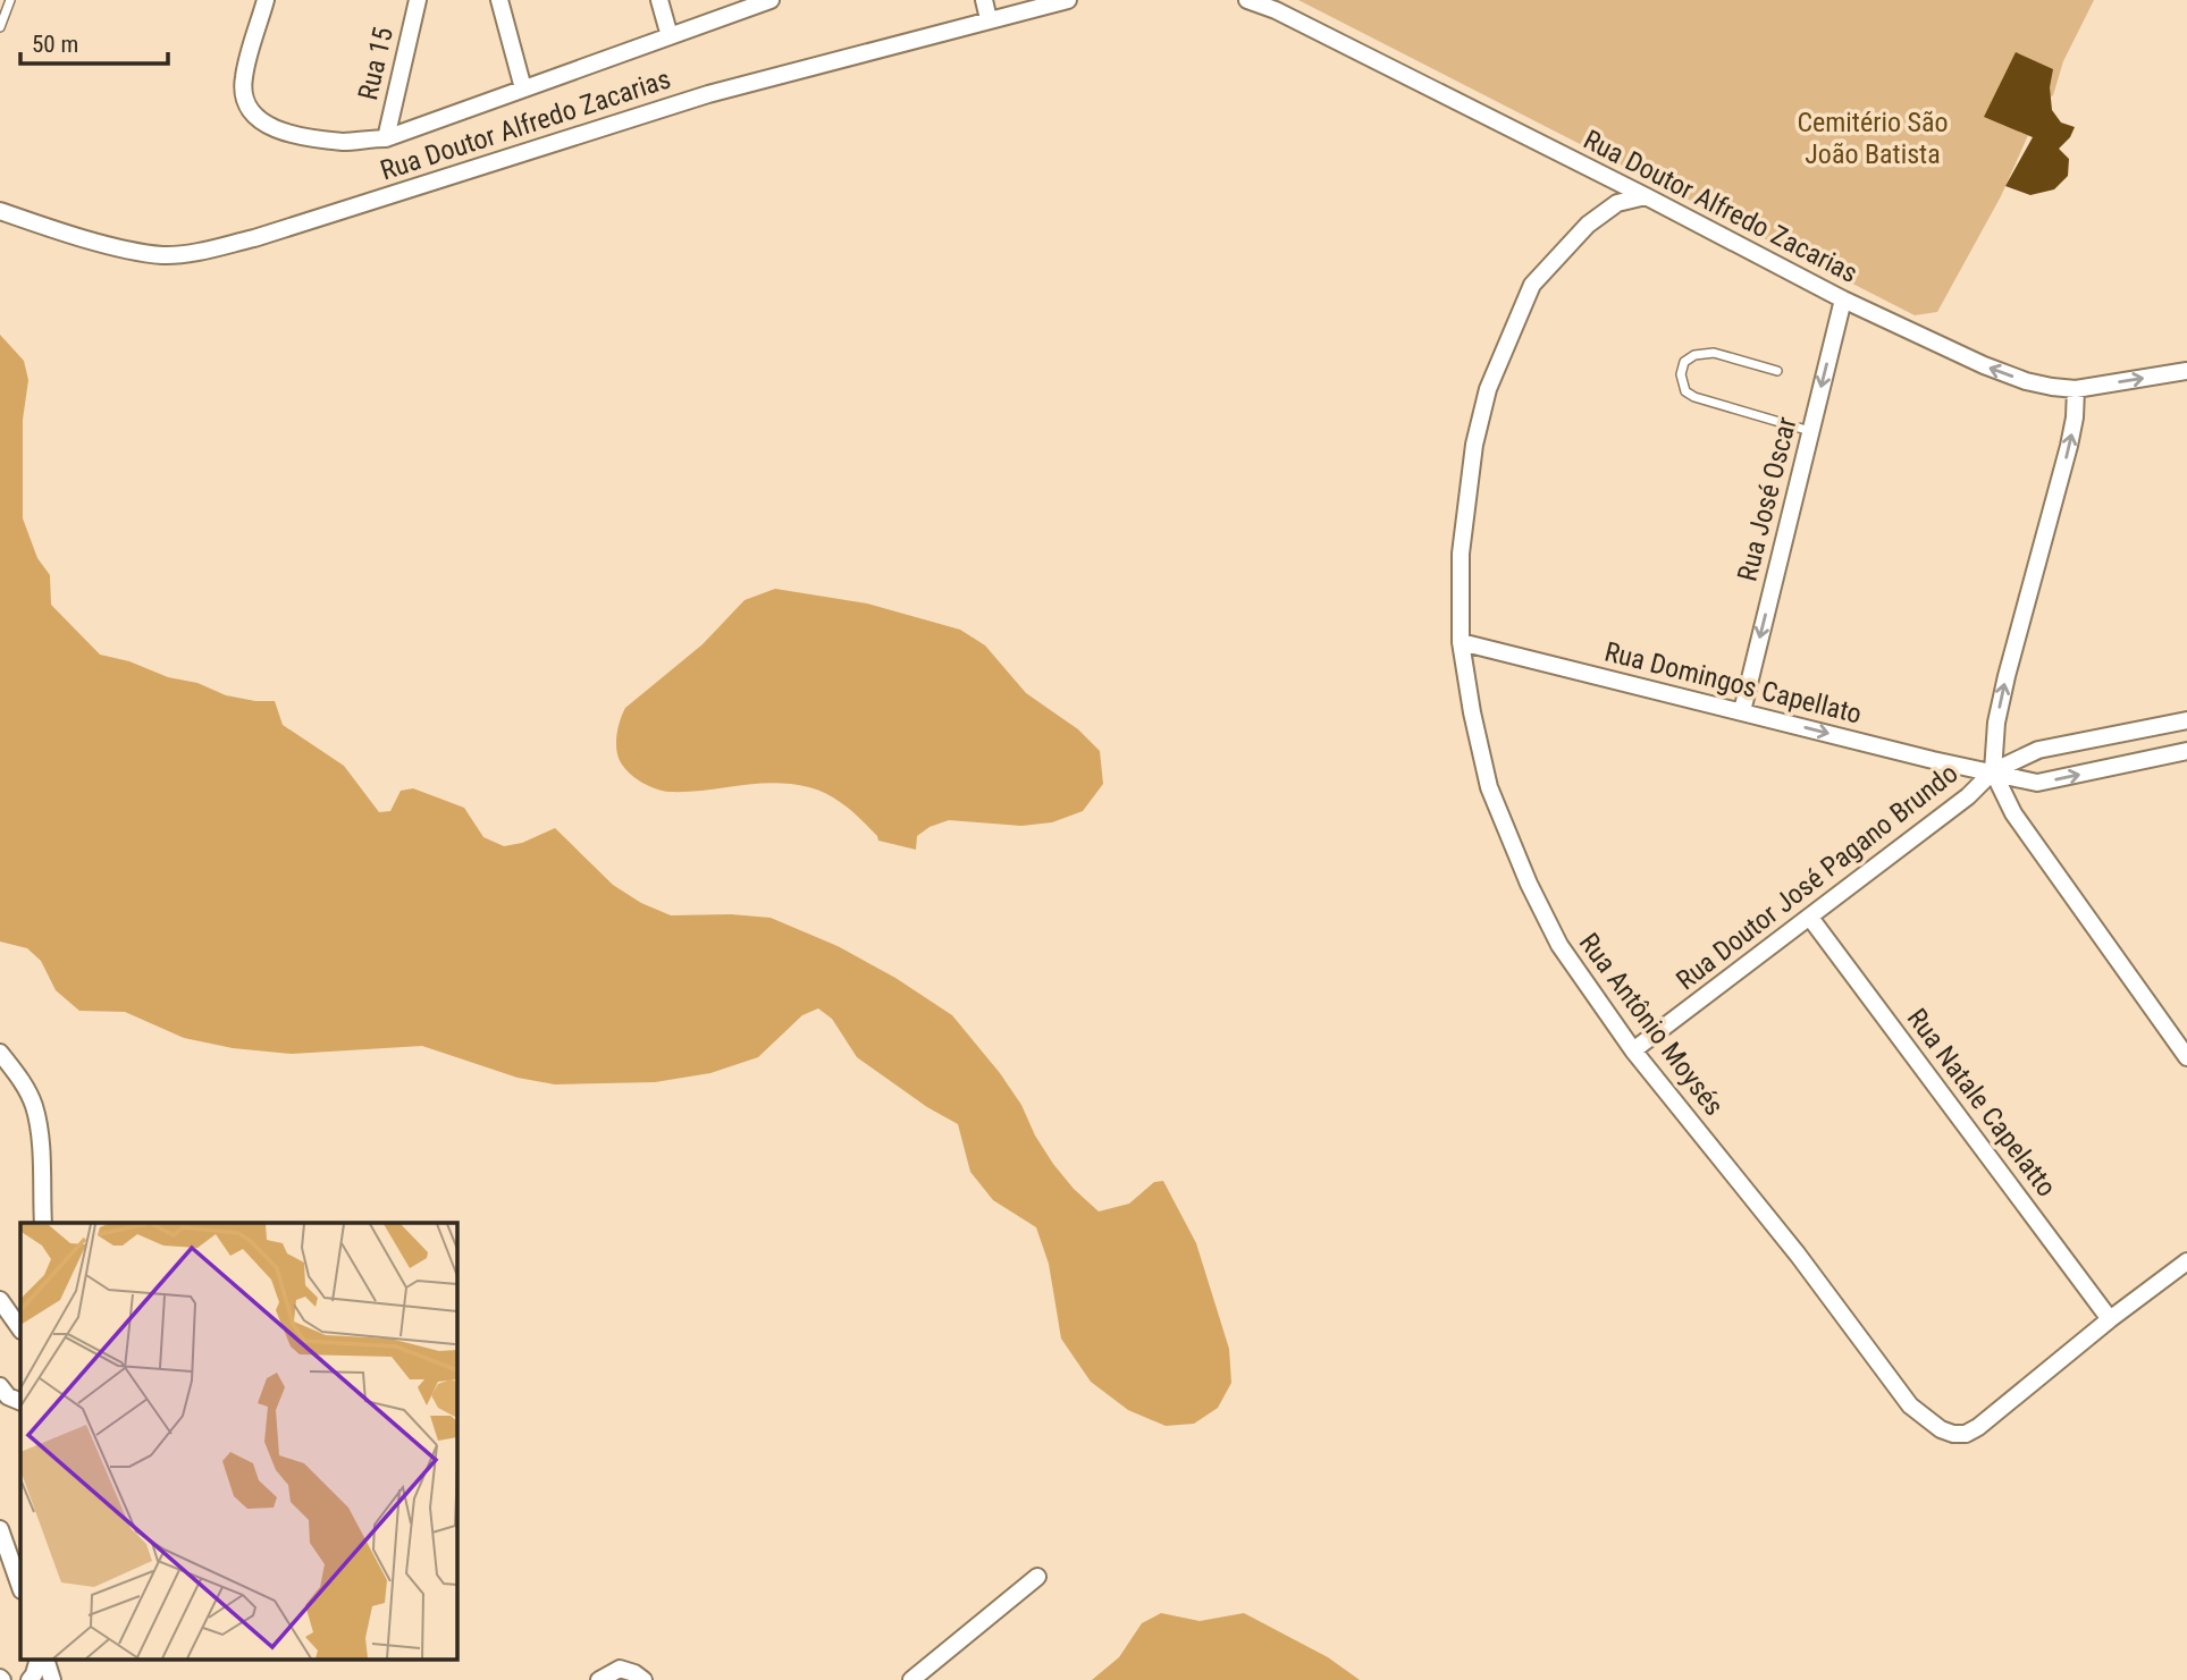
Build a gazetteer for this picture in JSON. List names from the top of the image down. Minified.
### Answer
{"streets":{"street":["Rua 15","Rua Doutor Alfredo Zacarias","Rua José Oscar","Rua Domingos Capellato","Rua Doutor José Pagano Brundo","Rua Antônio Moysés","Rua Natale Capelatto"]},"crossings":[["Rua Doutor Alfredo Zacarias","Rua José Oscar"],["Rua Doutor Alfredo Zacarias","Rua Antônio Moysés"],["Rua José Oscar","Rua Domingos Capellato"],["Rua Domingos Capellato","Rua Doutor José Pagano Brundo"],["Rua Domingos Capellato","Rua Antônio Moysés"],["Rua Doutor José Pagano Brundo","Rua Antônio Moysés"],["Rua Doutor José Pagano Brundo","Rua Natale Capelatto"],["Rua Antônio Moysés","Rua Natale Capelatto"]],"one_way":["Rua José Oscar","Rua Domingos Capellato"],"parks":["Cemitério São João Batista"],"scale_bar":"50 m"}
